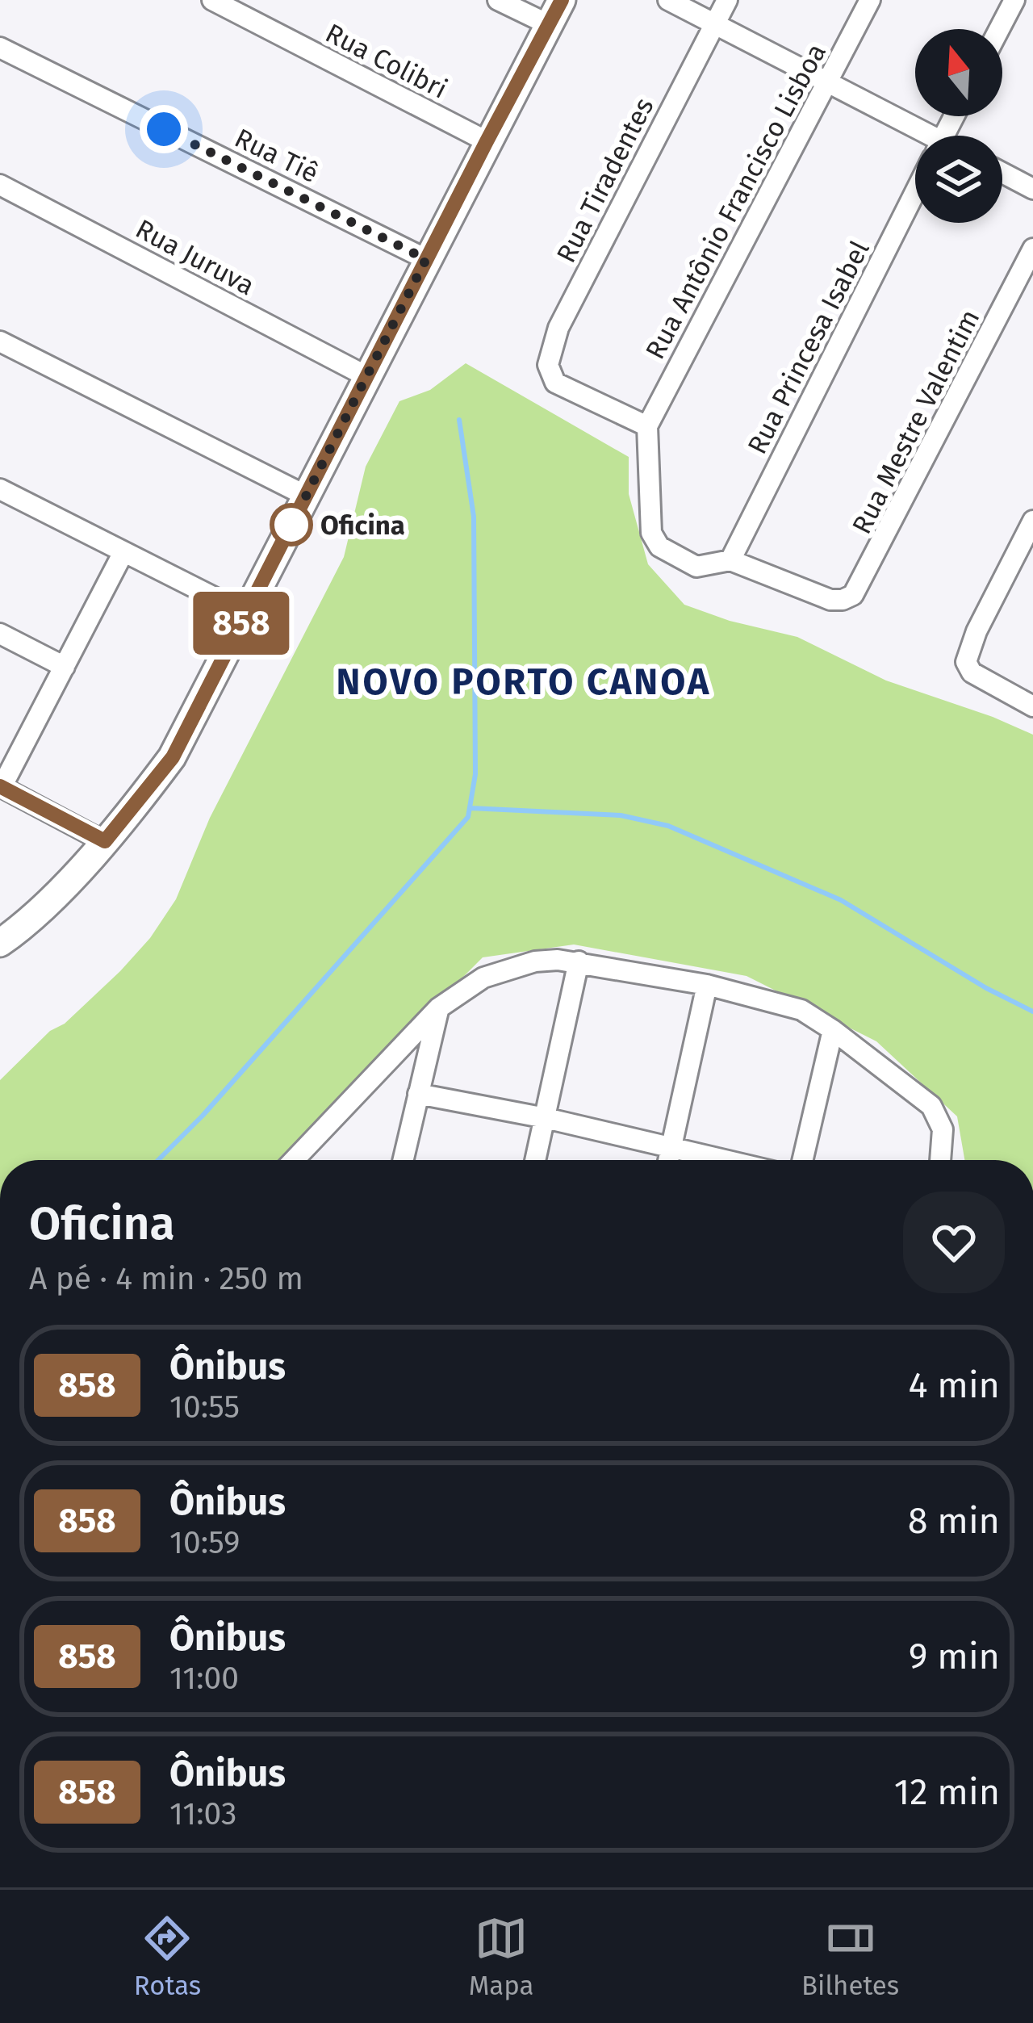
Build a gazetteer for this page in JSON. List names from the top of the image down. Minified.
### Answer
{"streets":{"street":["Rua Colibri","Rua Tiê","Rua Tiradentes","Rua Antônio Francisco Lisboa","Rua Juruva","Rua Princesa Isabel","Rua Mestre Valentim"]},"crossings":[["Rua Tiradentes","Rua Antônio Francisco Lisboa"],["Rua Princesa Isabel","Rua Mestre Valentim"]],"districts":["NOVO PORTO CANOA"],"places":["Oficina"],"lines":["bus line 858"],"north":"top","page":{"on_map":"858","heading":["Oficina","A pé · 4 min · 250 m"],"list":[{"mark":"858","name":"Ônibus","note":"10:55","value":"4 min"},{"mark":"858","name":"Ônibus","note":"10:59","value":"8 min"},{"mark":"858","name":"Ônibus","note":"11:00","value":"9 min"},{"mark":"858","name":"Ônibus","note":"11:03","value":"12 min"}],"tabs":["Rotas","Mapa","Bilhetes"]}}
